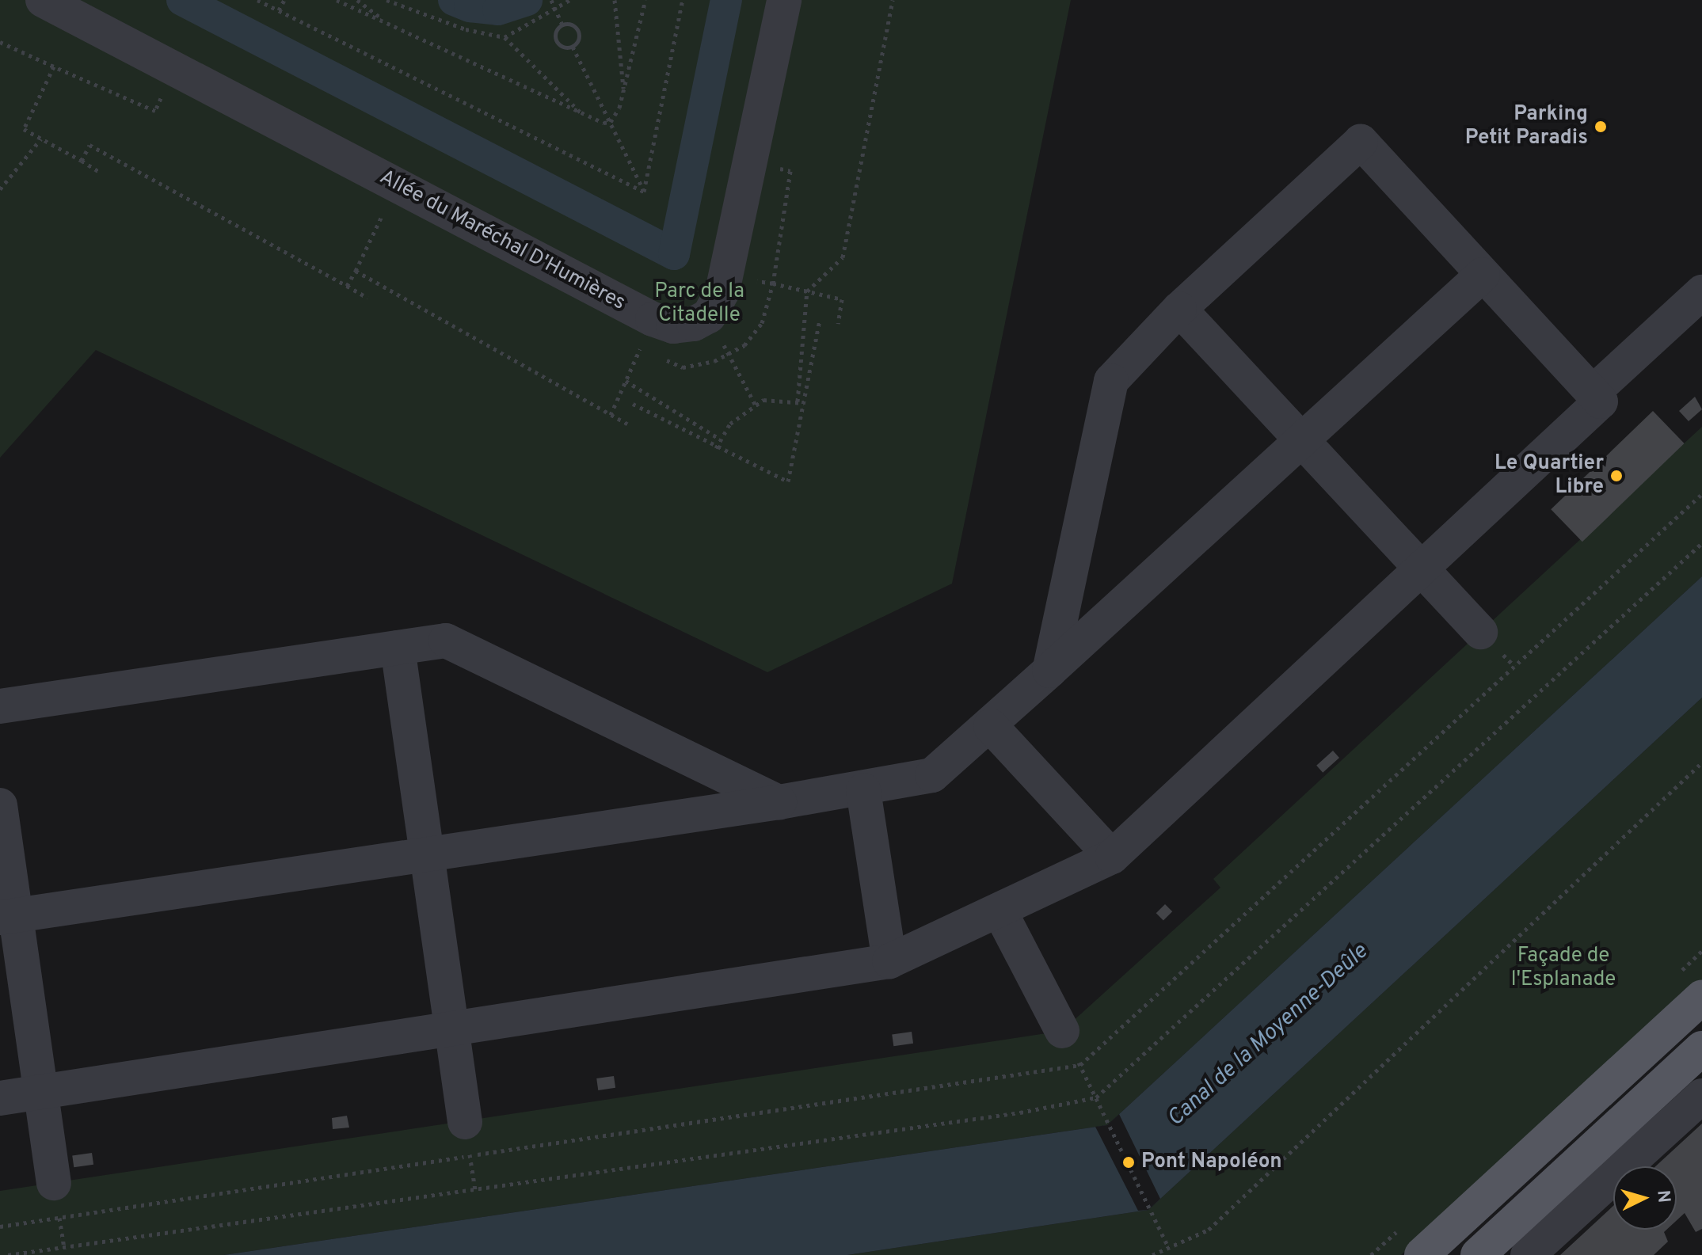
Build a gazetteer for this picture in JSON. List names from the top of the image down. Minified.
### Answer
{"streets":{"street":["Allée du Maréchal D'Humières"]},"water":["Canal de la Moyenne-Deûle"],"parks":["Parc de la Citadelle","Façade de l'Esplanade"],"places":["Parking Petit Paradis","Le Quartier Libre","Pont Napoléon"],"north":"right"}
